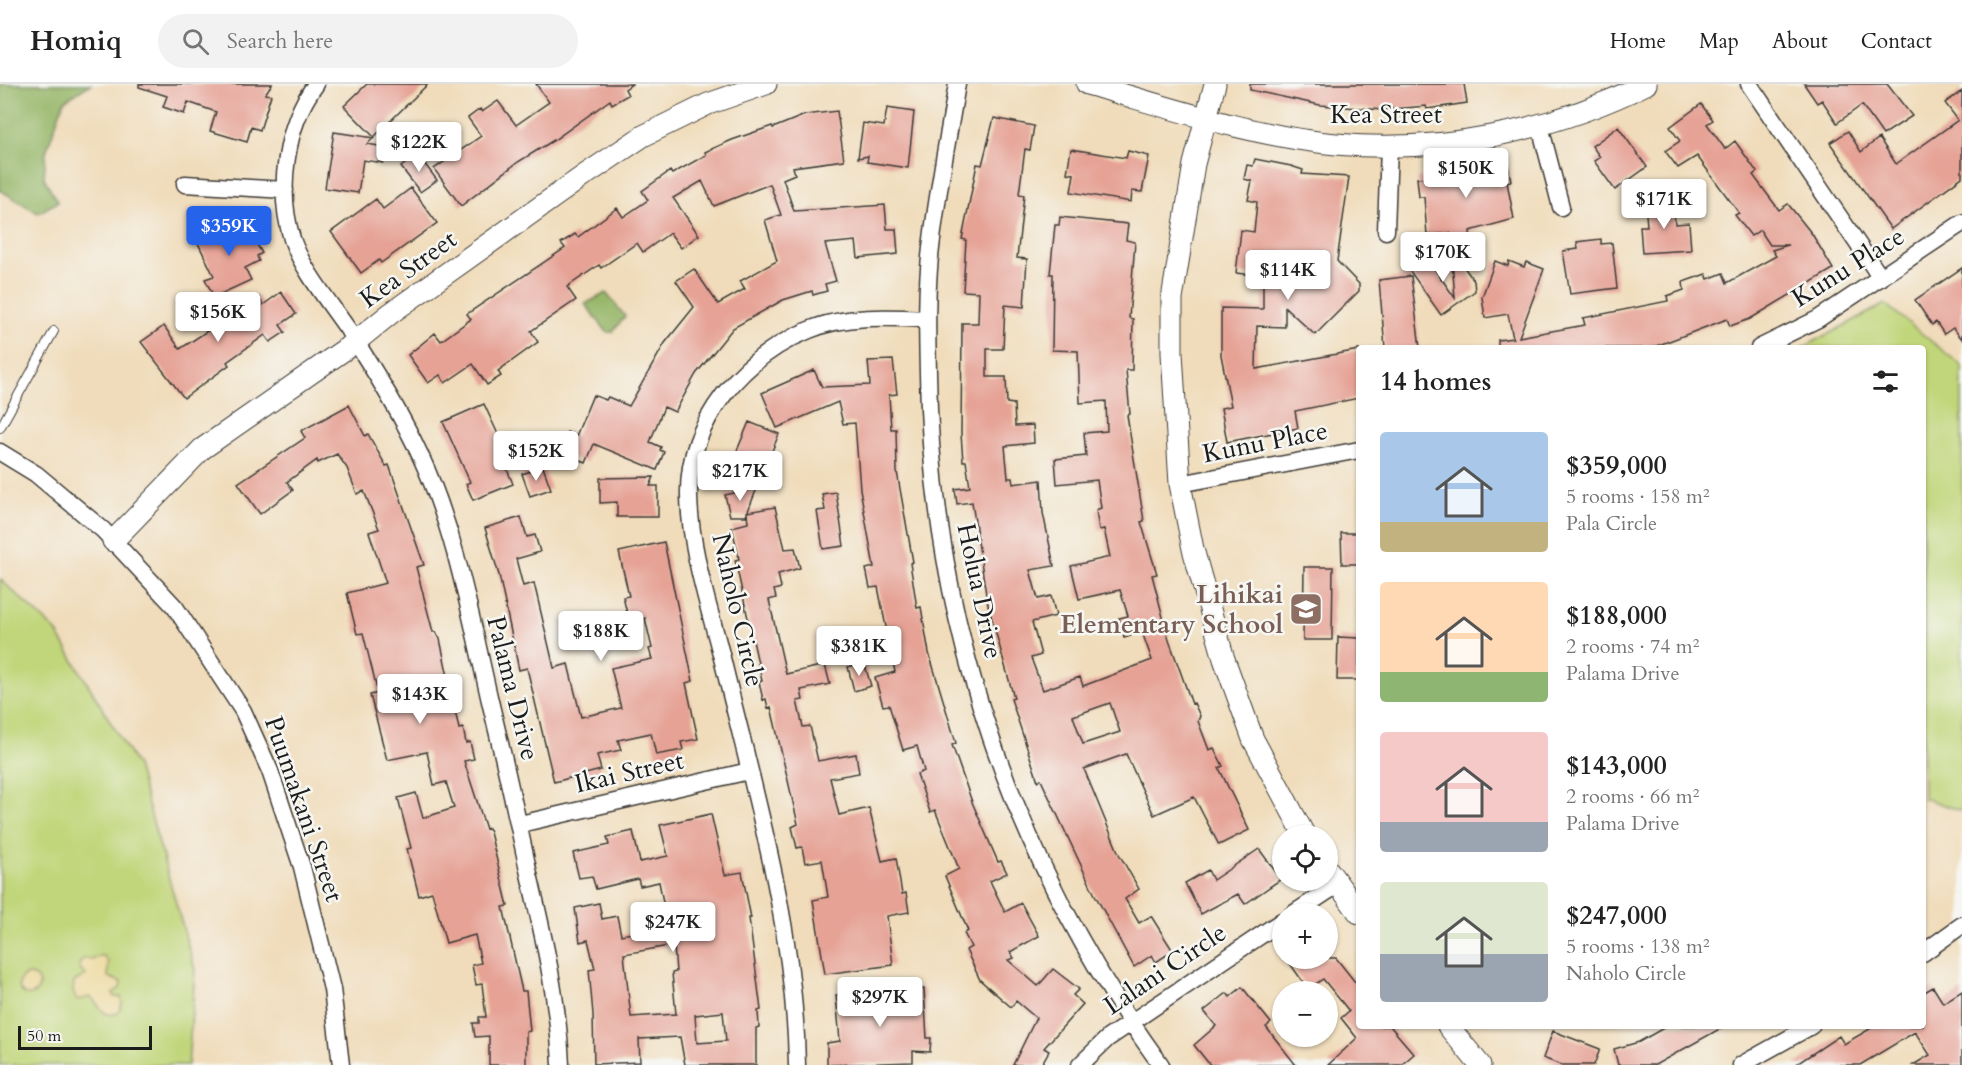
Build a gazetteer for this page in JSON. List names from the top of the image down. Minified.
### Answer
{"streets":{"street":["Kea Street","Kunu Place","Holua Drive","Naholo Circle","Palama Drive","Ikai Street","Puumakani Street","Lalani Circle"]},"crossings":[["Kea Street","Palama Drive"],["Kea Street","Puumakani Street"],["Holua Drive","Naholo Circle"],["Holua Drive","Lalani Circle"],["Naholo Circle","Ikai Street"],["Palama Drive","Ikai Street"]],"places":{"school or university":["Lihikai Elementary School"]},"scale_bar":"50 m","page":{"header":"Homiq","search":"Search here","nav":["Home","Map","About","Contact"],"price":["$122K","$150K","$171K","$359K","$170K","$114K","$156K","$152K","$217K","$188K","$381K","$143K","$247K","$297K"],"heading":"14 homes","list":[{"name":"$359,000","note":"5 rooms · 158 m² · Pala Circle"},{"name":"$188,000","note":"2 rooms · 74 m² · Palama Drive"},{"name":"$143,000","note":"2 rooms · 66 m² · Palama Drive"},{"name":"$247,000","note":"5 rooms · 138 m² · Naholo Circle"}],"map_buttons":["+","−"],"scale":"50 m"}}
